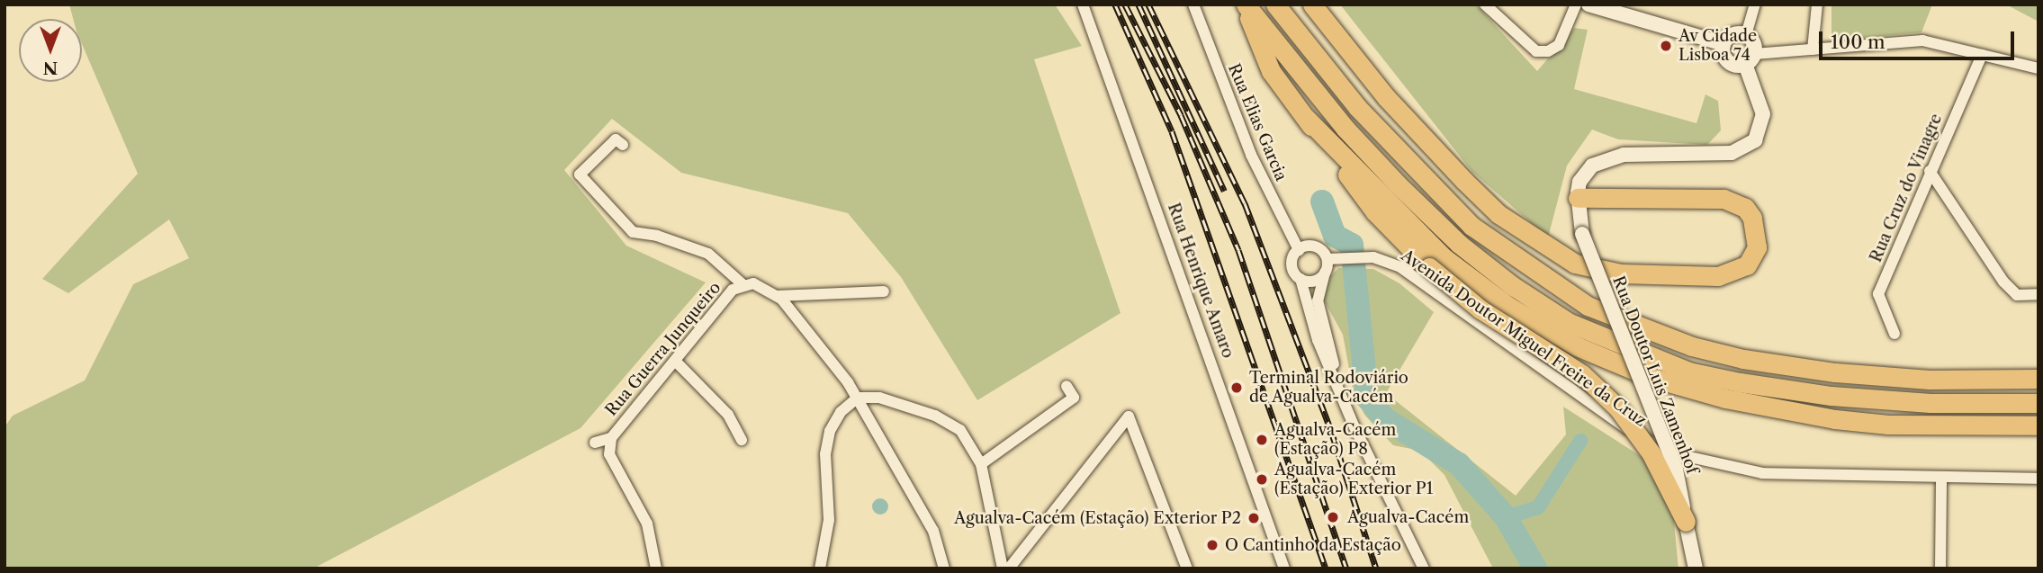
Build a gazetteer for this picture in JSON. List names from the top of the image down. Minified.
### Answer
{"streets":{"street":["Rua Elias Garcia","Rua Cruz do Vinagre","Rua Henrique Amaro","Avenida Doutor Miguel Freire da Cruz","Rua Guerra Junqueiro","Rua Doutor Luis Zamenhof"]},"crossings":[["Rua Elias Garcia","Avenida Doutor Miguel Freire da Cruz"]],"places":["Av Cidade Lisboa 74","Terminal Rodoviário de Agualva-Cacém","Agualva-Cacém (Estação) P8","Agualva-Cacém (Estação) Exterior P1","Agualva-Cacém","Agualva-Cacém (Estação) Exterior P2","O Cantinho da Estação"],"scale_bar":"100 m","north":"bottom"}
